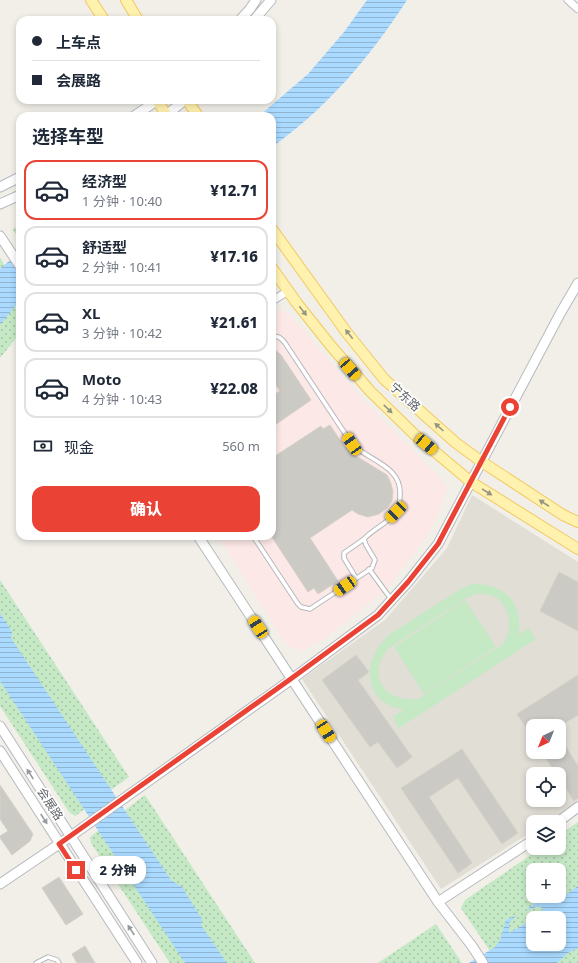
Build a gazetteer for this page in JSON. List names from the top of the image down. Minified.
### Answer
{"streets":{"main road":["宁东路"],"street":["会展路"]},"north":"bottom left","page":{"banner":["上车点","会展路"],"heading":"选择车型","list":[{"name":"经济型","note":"1 分钟 · 10:40","value":"¥12.71"},{"name":"舒适型","note":"2 分钟 · 10:41","value":"¥17.16"},{"name":"XL","note":"3 分钟 · 10:42","value":"¥21.61"},{"name":"Moto","note":"4 分钟 · 10:43","value":"¥22.08"}],"pay":["现金","560 m"],"buttons":"确认","map_buttons":["+","−"],"bubble":"2 分钟"}}
